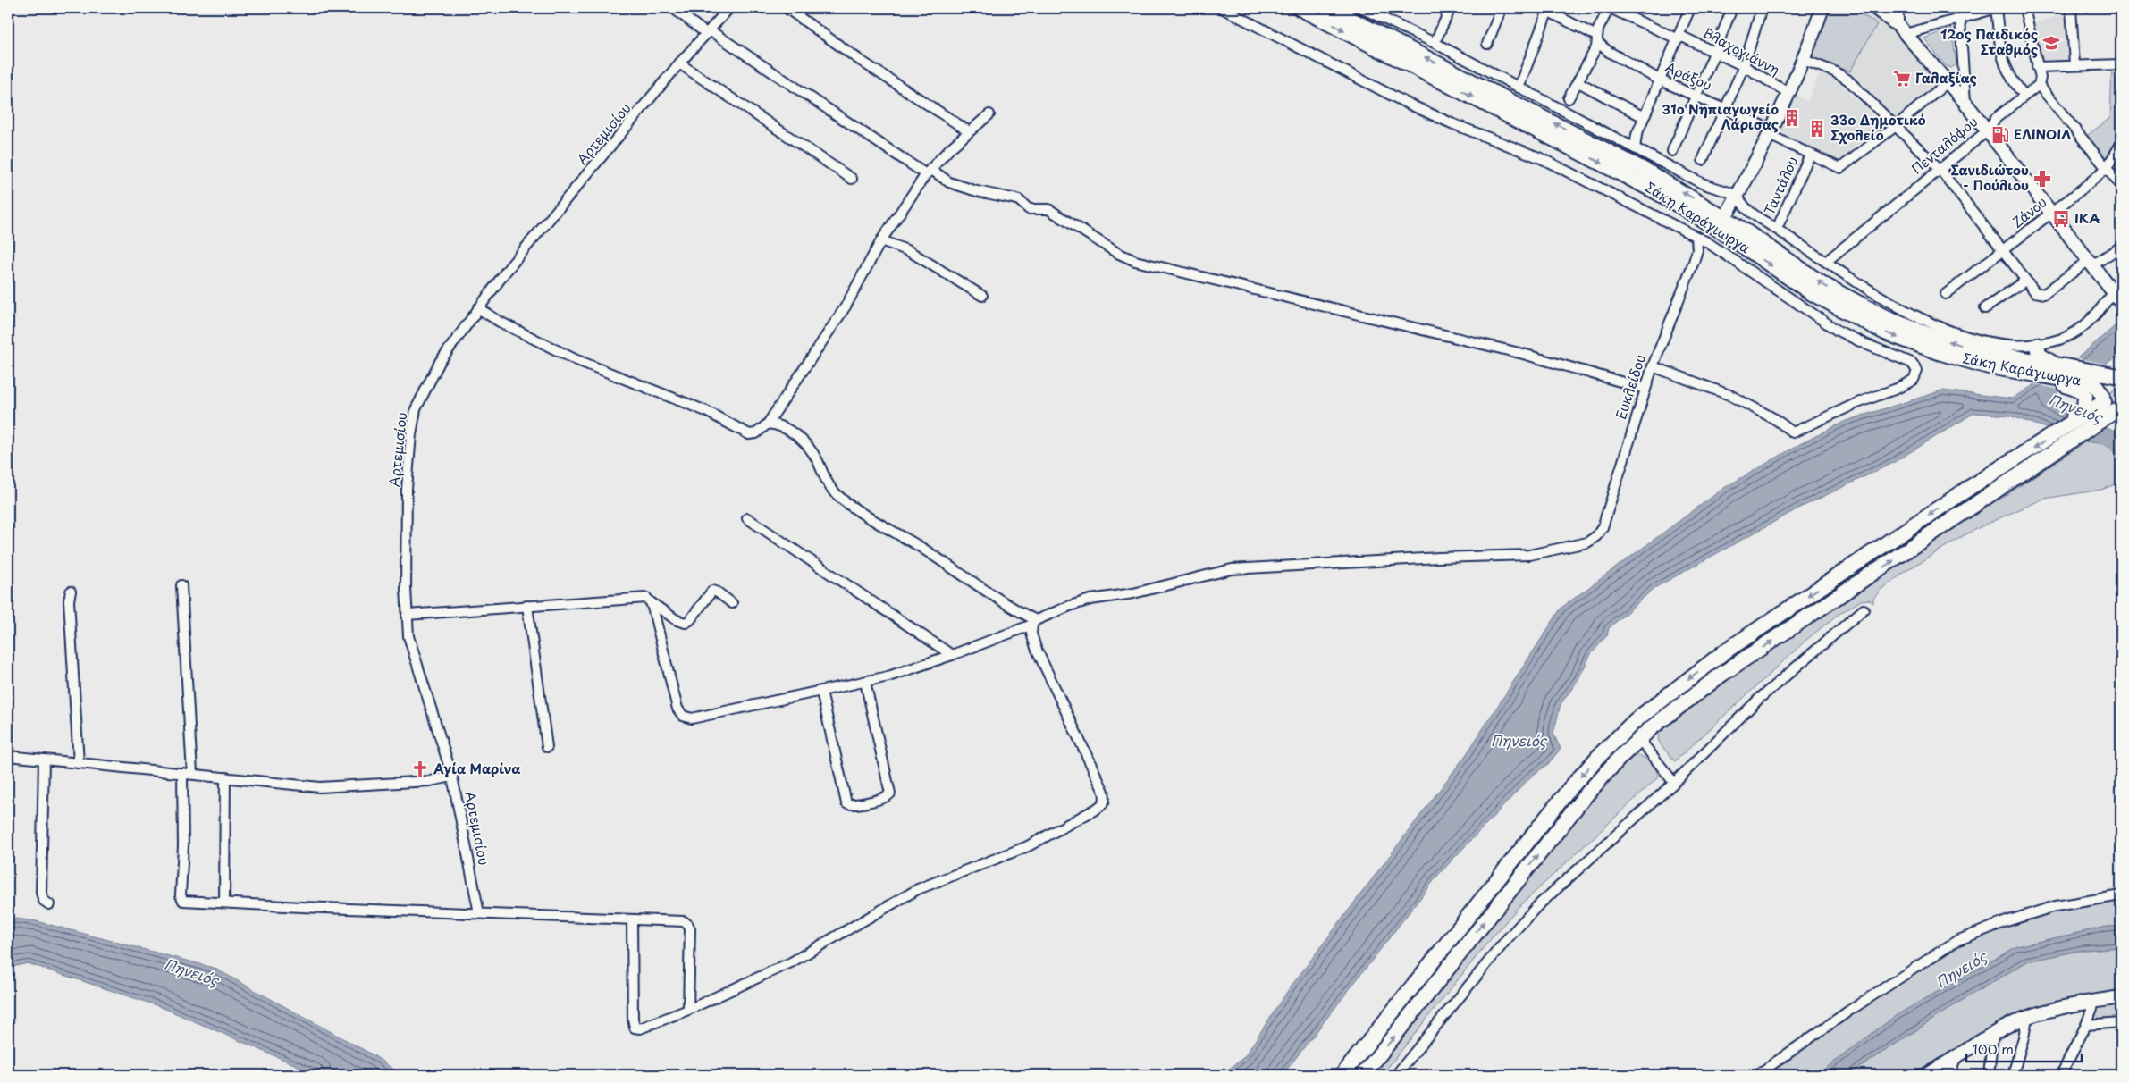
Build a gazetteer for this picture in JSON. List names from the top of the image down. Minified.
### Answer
{"streets":{"main road":["Σάκη Καράγιωργα"],"street":["Βλαχογιάννη","Αράξου","Αρτεμισίου","Πενταλόφου","Ταντάλου","Ζάνου","Ευκλείδου"]},"crossings":[["Αράξου","Ταντάλου"],["Πενταλόφου","Σάκη Καράγιωργα"],["Ταντάλου","Σάκη Καράγιωργα"]],"water":["Πηνειός"],"places":{"school or university":["12ος Παιδικός Σταθμός"],"supermarket":["Γαλαξίας"],"building":["31ο Νηπιαγωγείο Λάρισας","33ο Δημοτικό Σχολείο"],"fuel station":["ΕΛΙΝΟΙΛ"],"pharmacy":["Σανιδιώτου - Πούλιου"],"bus stop":["ΙΚΑ"],"church":["Αγία Μαρίνα"]},"scale_bar":"100 m"}
